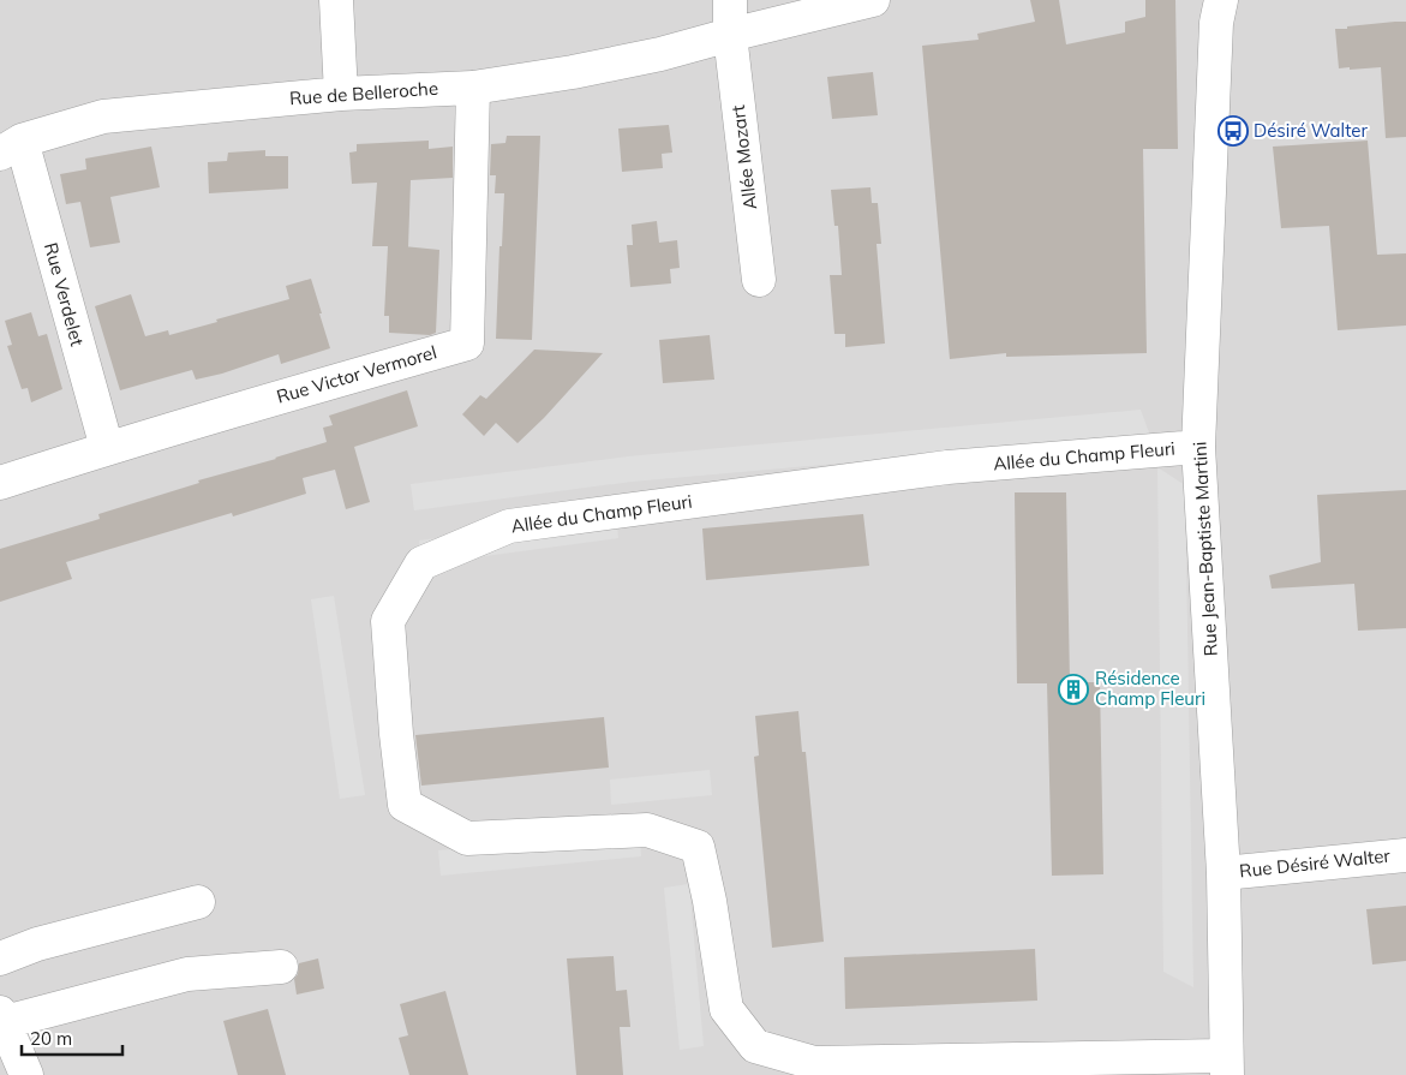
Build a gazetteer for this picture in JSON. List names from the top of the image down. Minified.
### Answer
{"streets":{"street":["Rue de Belleroche","Allée Mozart","Rue Verdelet","Rue Victor Vermorel","Allée du Champ Fleuri","Rue Jean-Baptiste Martini","Rue Désiré Walter"]},"crossings":[["Rue de Belleroche","Allée Mozart"],["Rue de Belleroche","Rue Verdelet"],["Rue de Belleroche","Rue Victor Vermorel"],["Rue Verdelet","Rue Victor Vermorel"],["Allée du Champ Fleuri","Rue Jean-Baptiste Martini"],["Rue Jean-Baptiste Martini","Rue Désiré Walter"]],"places":{"bus stop":["Désiré Walter"],"building":["Résidence Champ Fleuri"]},"scale_bar":"20 m"}
